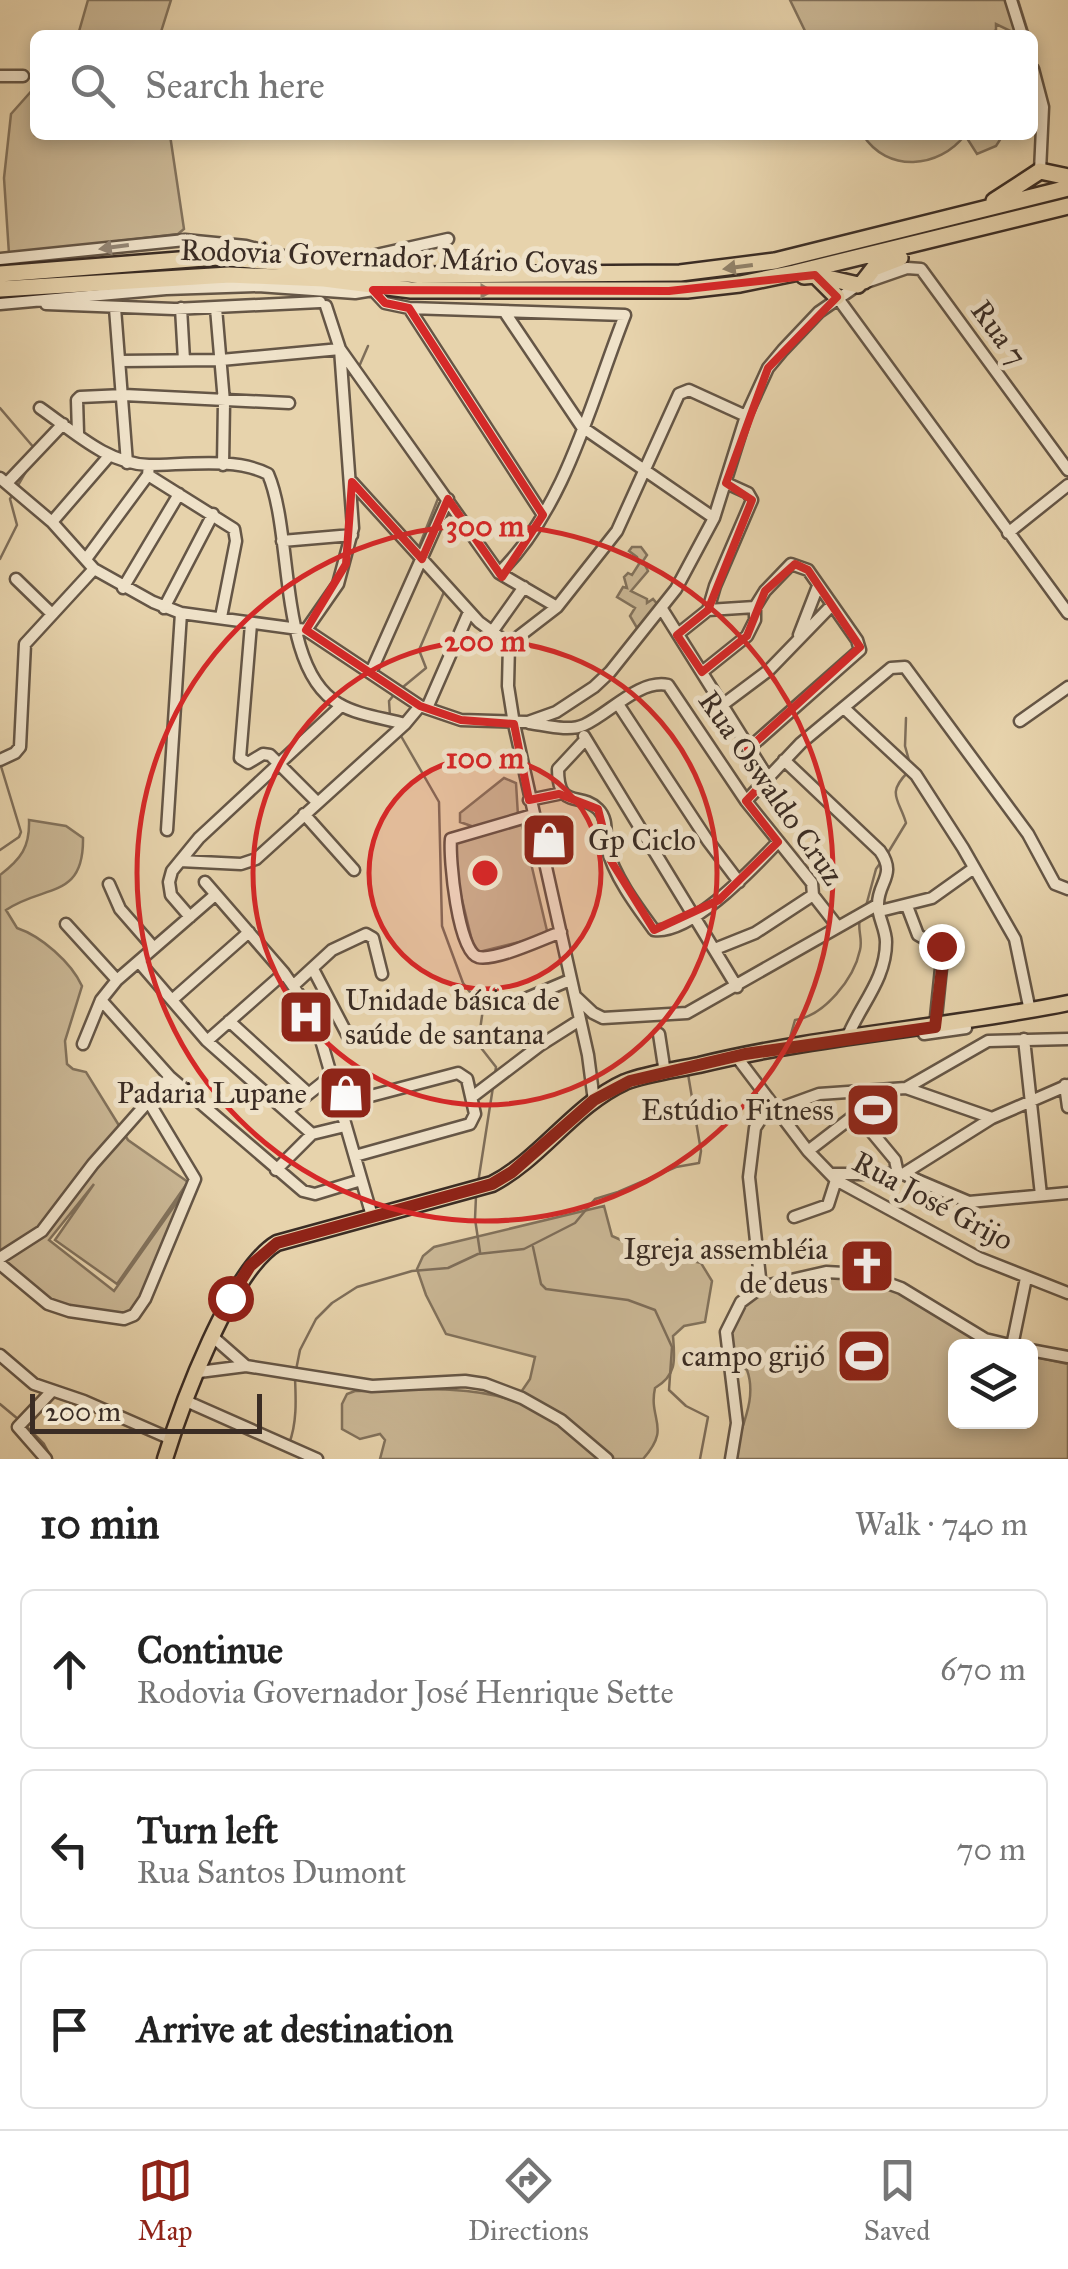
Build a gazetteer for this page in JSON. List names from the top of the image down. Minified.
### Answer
{"streets":{"highway":["Rodovia Governador Mário Covas"],"street":["Rua 7","Rua Oswaldo Cruz","Rua José Grijo"]},"places":{"shop":["Gp Ciclo","Padaria Lupane"],"hospital":["Unidade básica de saúde de santana"],"sports":["Estúdio Fitness","campo grijó"],"church":["Igreja assembléia de deus"]},"scale_bar":"200 m","page":{"search":"Search here","scale":"200 m","heading":["10 min","Walk · 740 m"],"list":[["Continue","Rodovia Governador José Henrique Sette","670 m"],["Turn left","Rua Santos Dumont","70 m"],"Arrive at destination"],"nav":["Map","Directions","Saved"]},"rings":["300 m","200 m","100 m"]}
